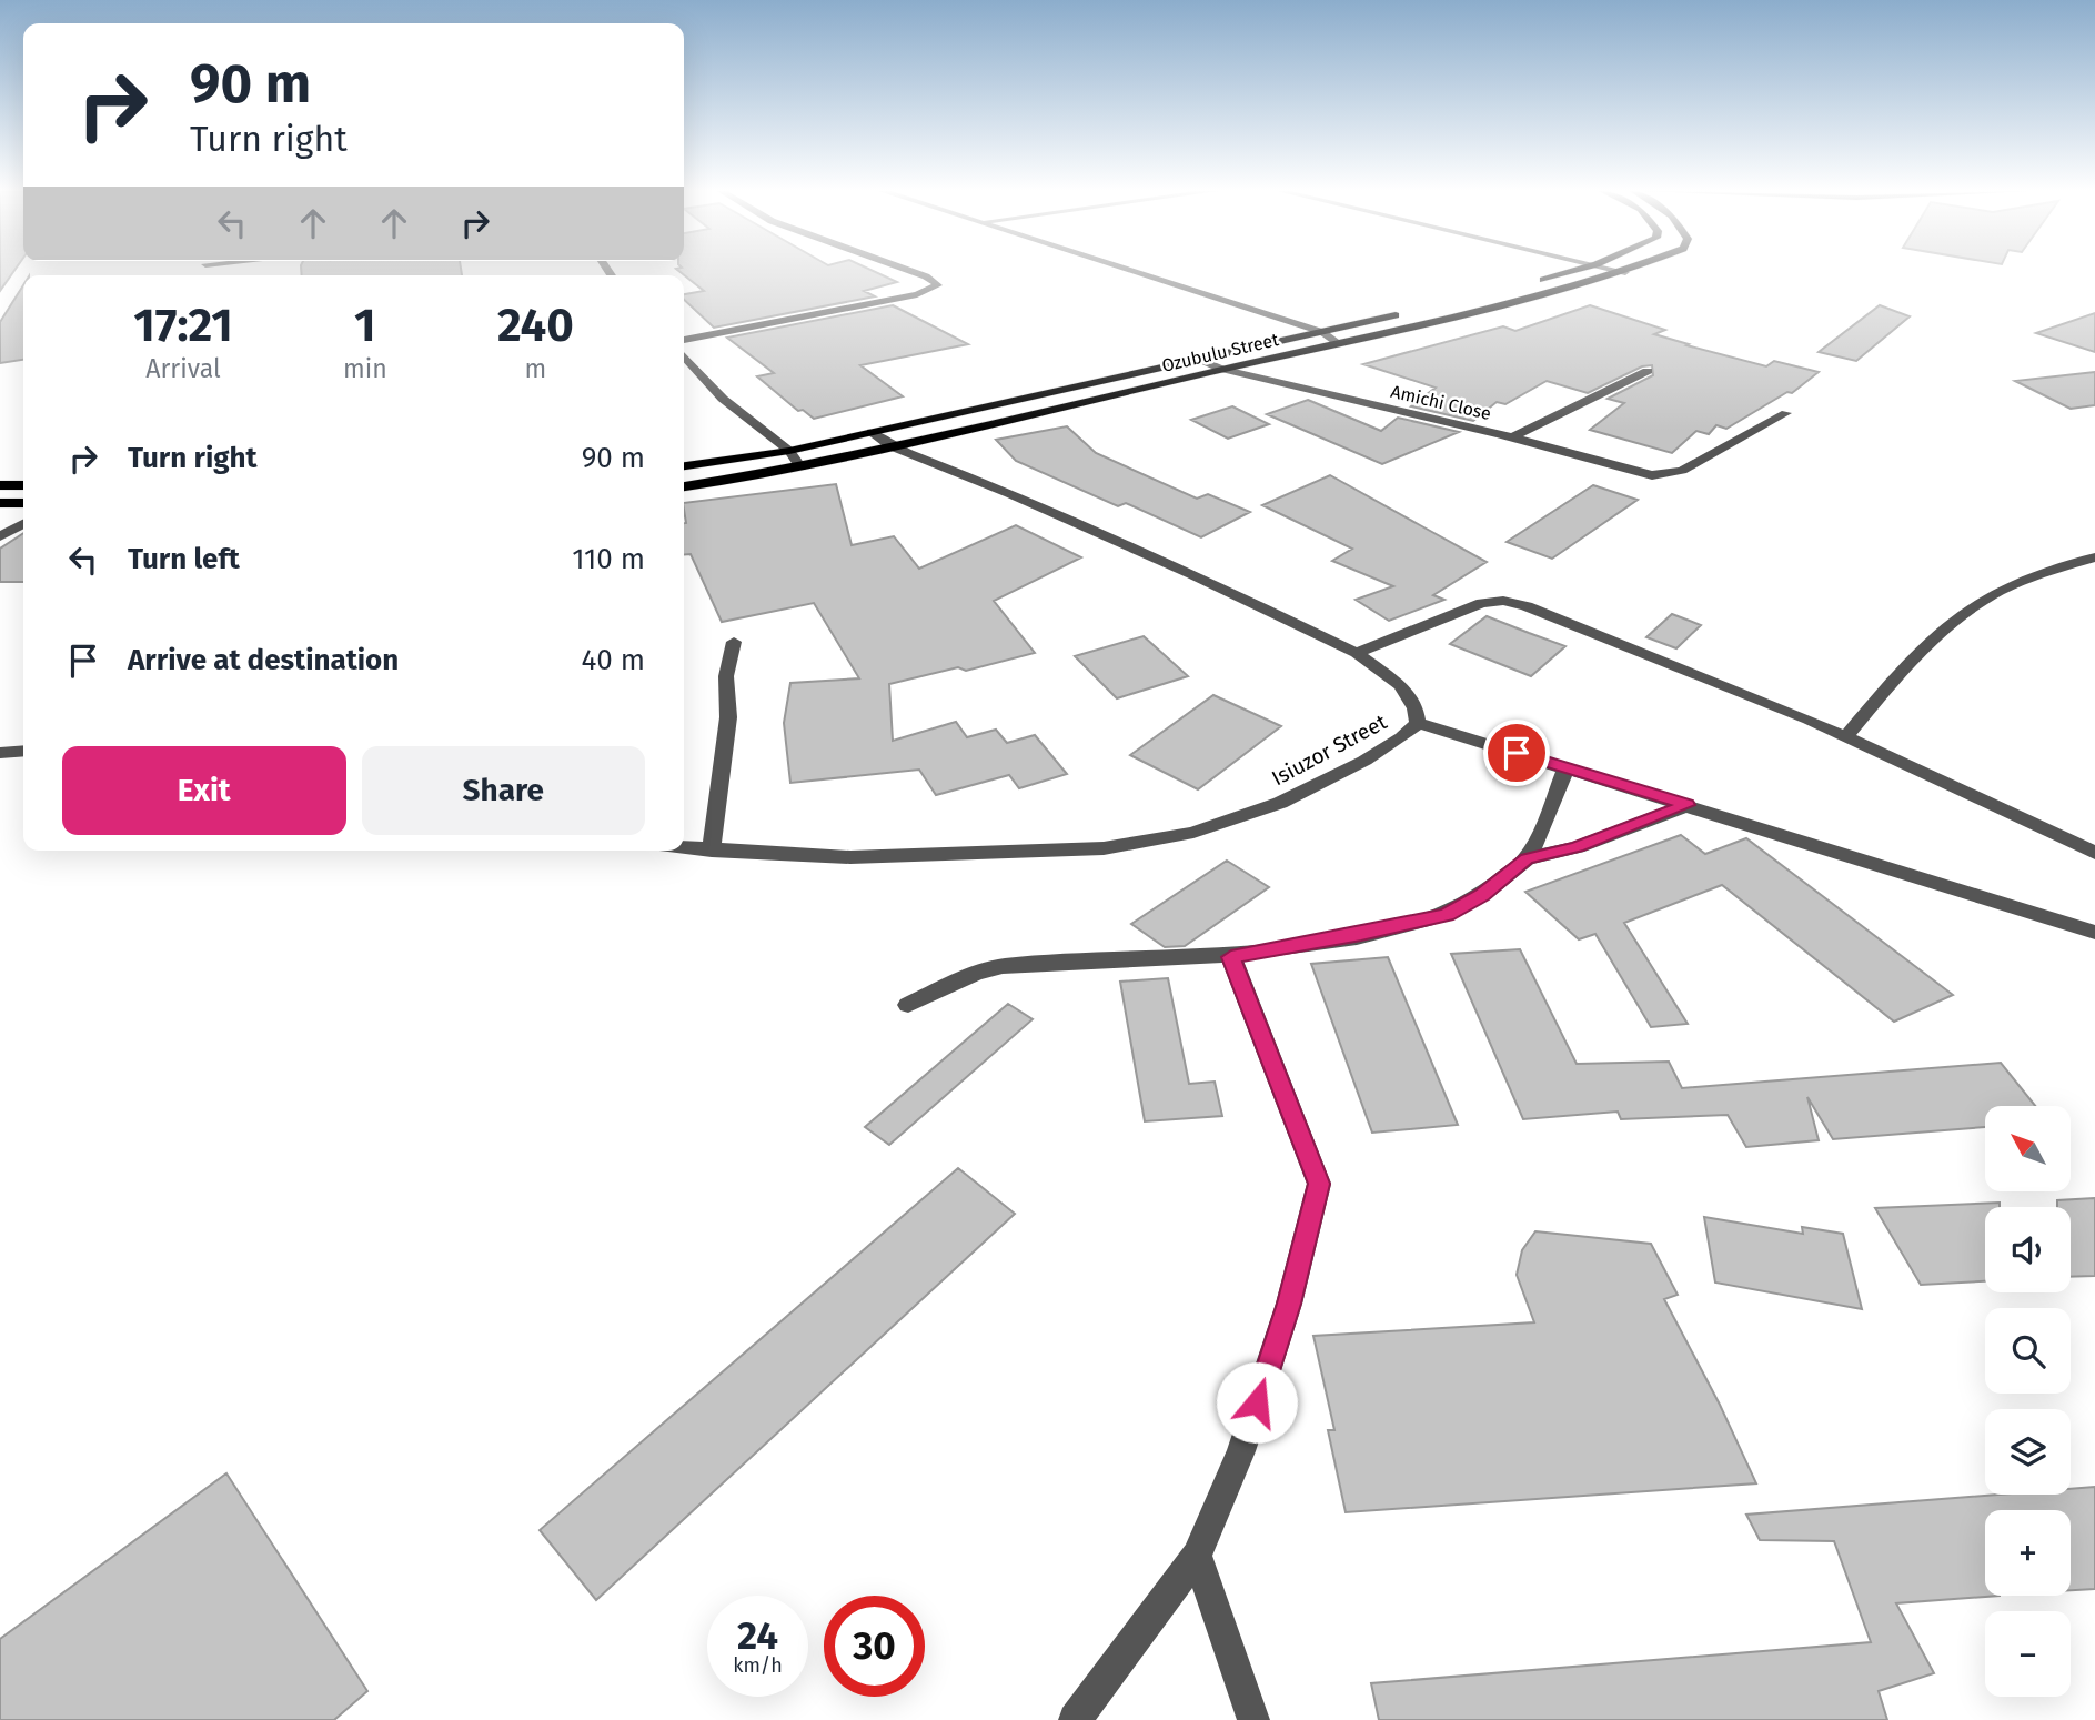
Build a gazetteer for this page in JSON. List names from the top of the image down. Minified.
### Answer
{"streets":{"main road":["Ozubulu Street"],"street":["Amichi Close","Isiuzor Street"]},"crossings":[["Ozubulu Street","Amichi Close"],["Ozubulu Street","Isiuzor Street"]],"north":"top left","page":{"turn":["90 m","Turn right"],"eta":["17:21","Arrival","1","min","240","m"],"list":[{"name":"Turn right","value":"90 m"},{"name":"Turn left","value":"110 m"},{"name":"Arrive at destination","value":"40 m"}],"buttons":["Exit","Share"],"map_buttons":["+","−"],"speed":"24 km/h","limit":"30"}}
